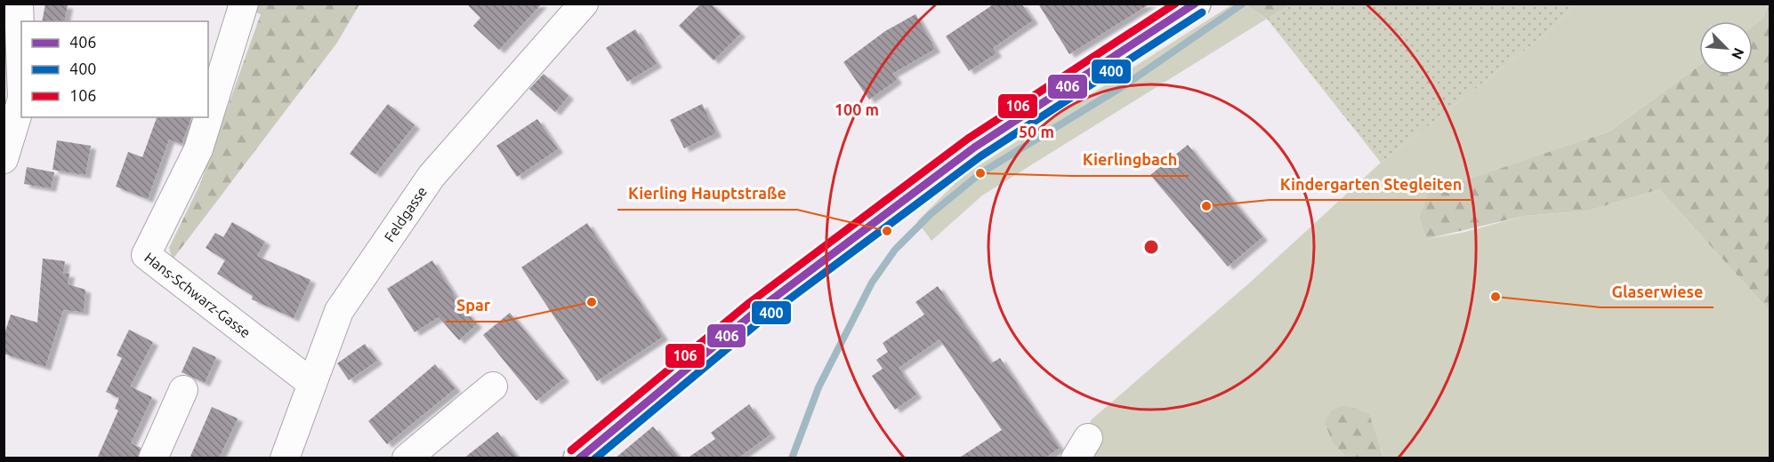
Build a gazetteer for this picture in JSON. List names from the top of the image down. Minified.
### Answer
{"streets":{"street":["Feldgasse","Hans-Schwarz-Gasse"]},"crossings":[["Feldgasse","Hans-Schwarz-Gasse"]],"places":["Kierlingbach","Kindergarten Stegleiten","Kierling Hauptstraße","Glaserwiese","Spar"],"lines":["transit line 406","transit line 106","transit line 400"],"legend":["406","400","106"],"north":"bottom right","rings":["100 m","50 m"]}
